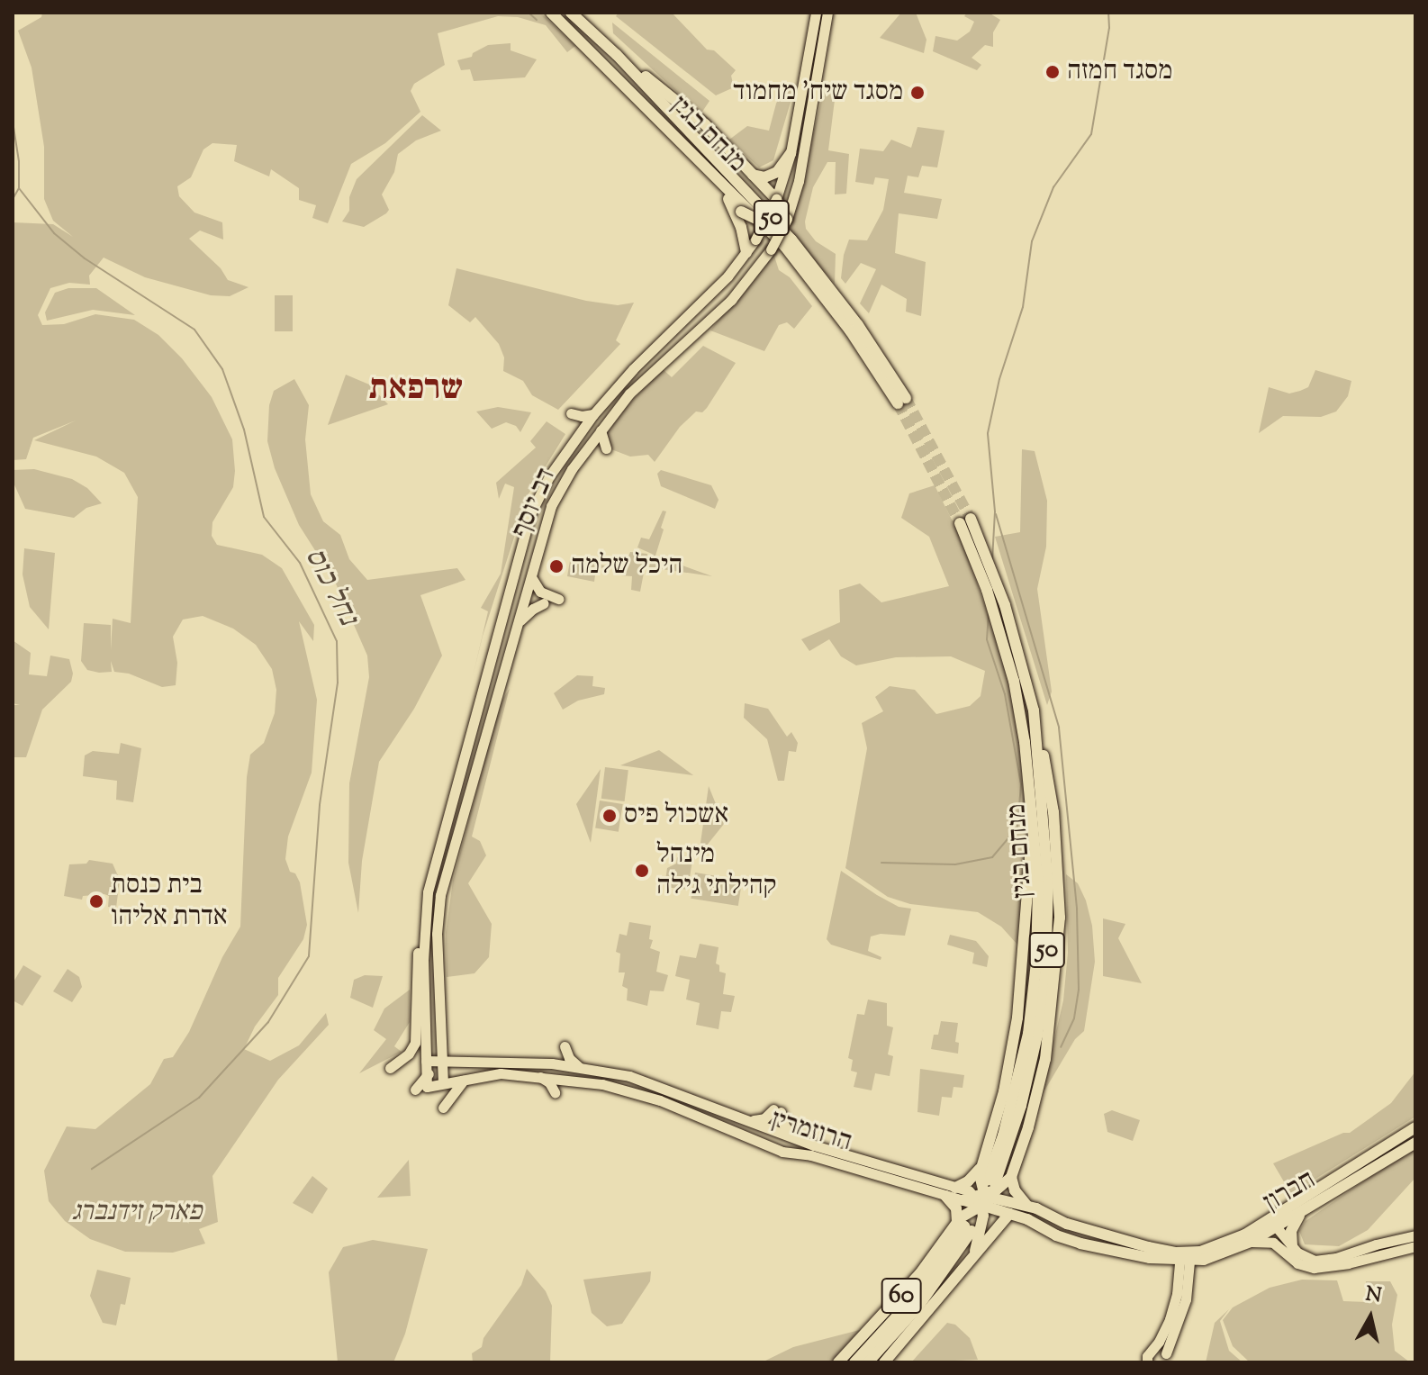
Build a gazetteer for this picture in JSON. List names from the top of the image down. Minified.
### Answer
{"streets":{"highway":["מנחם בגין","50","הרוזמרין","חברון","60"],"main road":["דב יוסף"]},"crossings":[["דב יוסף","הרוזמרין"],["הרוזמרין","חברון"],["הרוזמרין","60"]],"districts":["שרפאת"],"water":["נחל כוס"],"parks":["פארק זידנברג"],"places":["מסגד חמזה","מסגד שיח' מחמוד","היכל שלמה","אשכול פיס","מינהל קהילתי גילה","בית כנסת אדרת אליהו"],"north":"top"}
